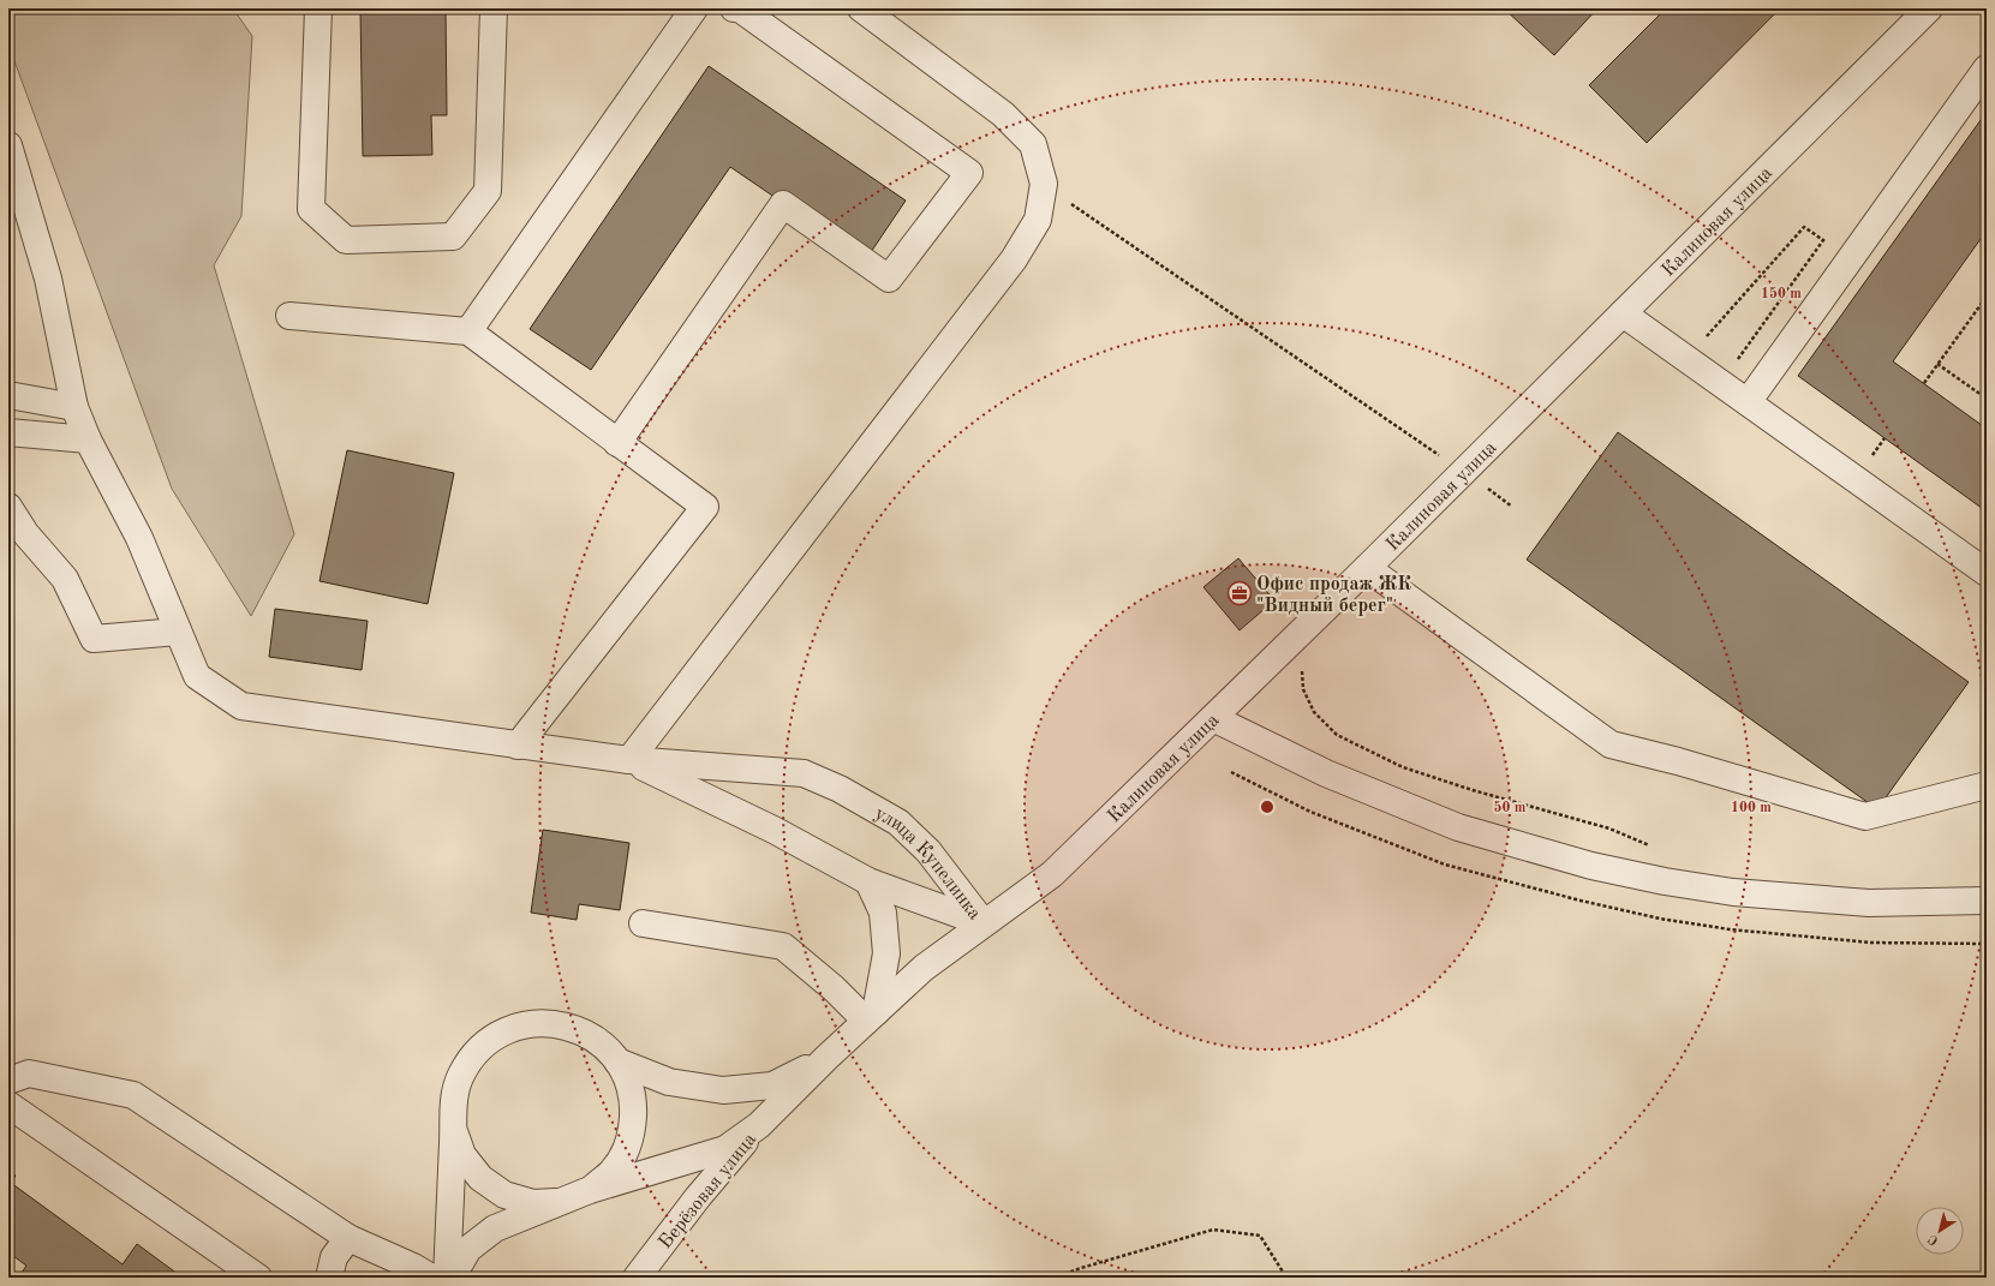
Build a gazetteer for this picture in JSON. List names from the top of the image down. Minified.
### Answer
{"streets":{"street":["Калиновая улица","улица Купелинка","Берёзовая улица"]},"crossings":[["Калиновая улица","улица Купелинка"]],"places":{"office":["Офис продаж ЖК \"Видный берег\""]},"north":"bottom left","rings":["150 m","50 m","100 m"]}
